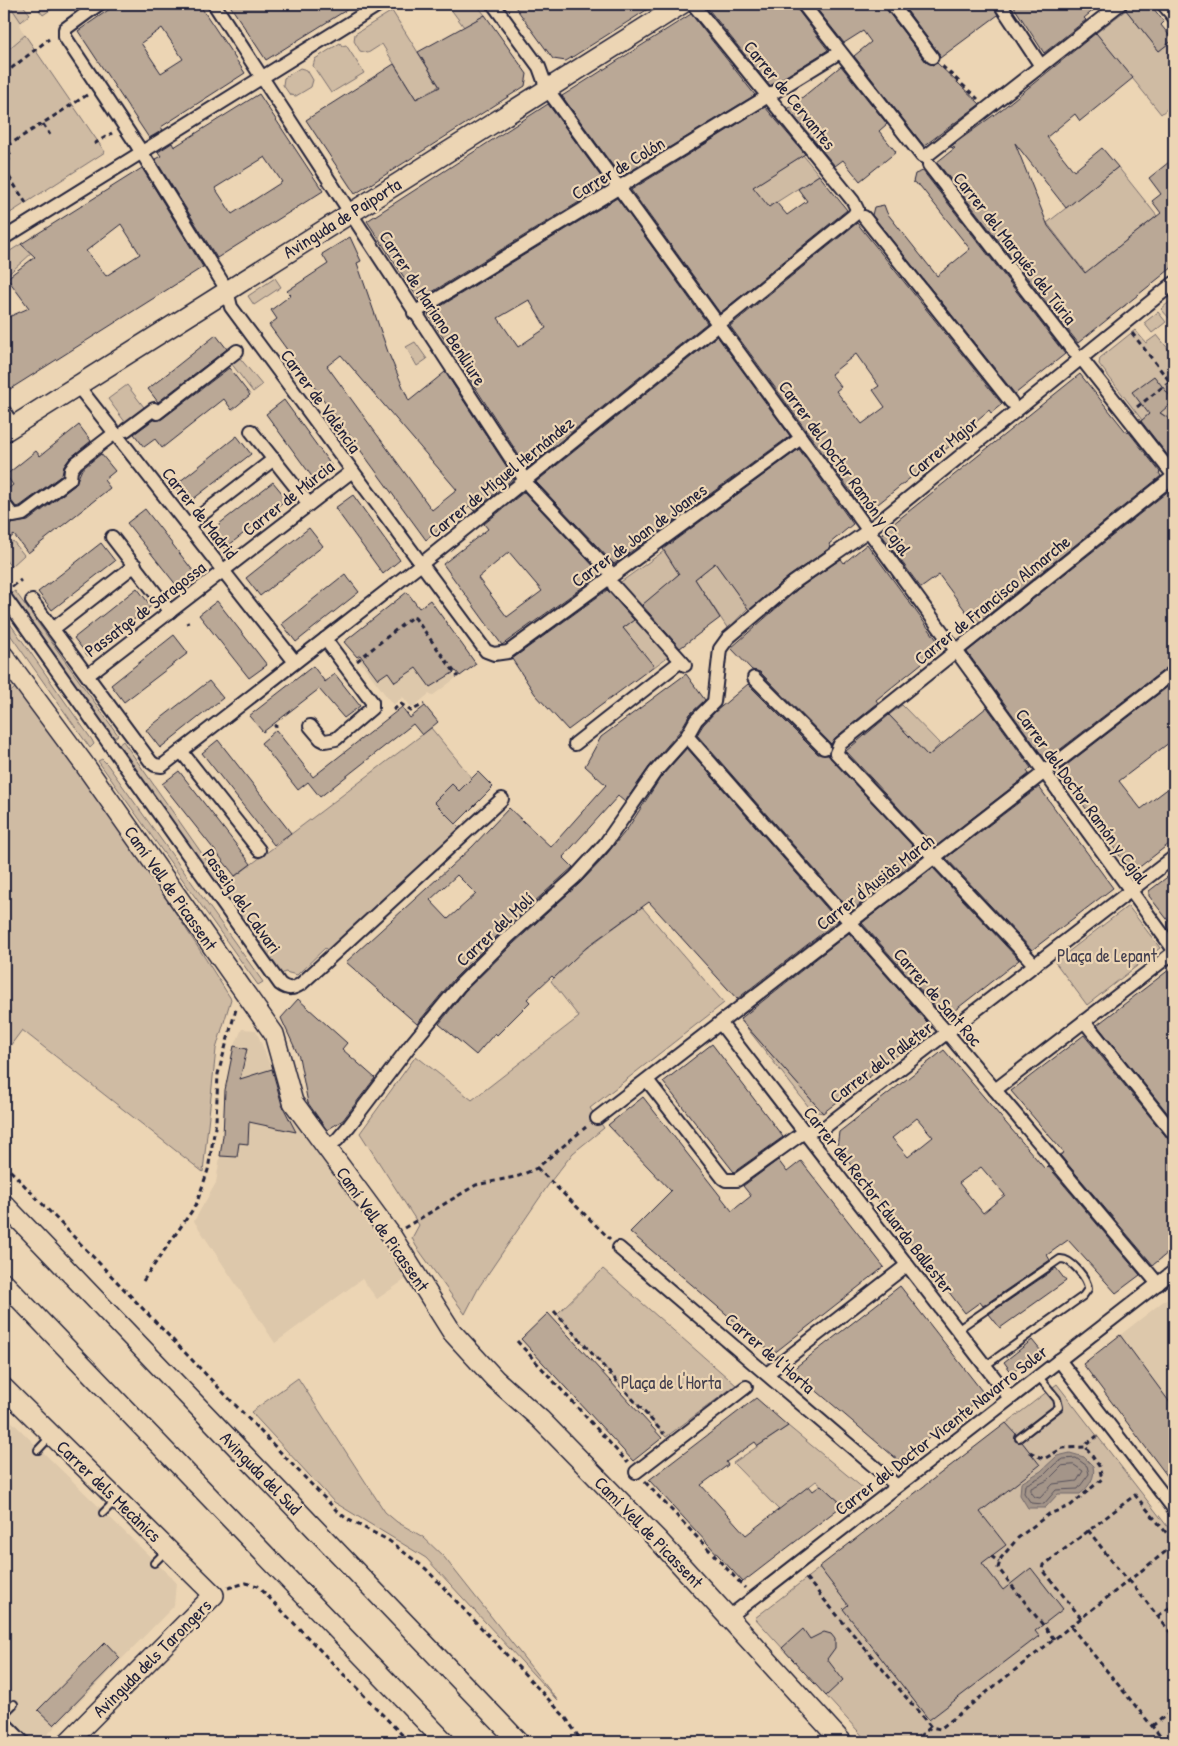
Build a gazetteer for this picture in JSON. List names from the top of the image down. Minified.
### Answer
{"streets":{"street":["Carrer de Cervantes","Carrer de Colón","Avinguda de Paiporta","Carrer del Marqués del Túria","Carrer de Mariano Benlliure","Carrer de València","Carrer Major","Carrer del Doctor Ramón y Cajal","Carrer de Miguel Hernández","Carrer de Múrcia","Carrer de Madrid","Carrer de Joan de Joanes","Carrer de Francisco Almarche","Passatge de Saragossa","Carrer d'Ausiàs March","Camí Vell de Picassent","Passeig del Calvari","Carrer del Molí","Carrer de Sant Roc","Carrer del Palleter","Carrer del Rector Eduardo Ballester","Carrer de l’Horta","Carrer del Doctor Vicente Navarro Soler","Avinguda del Sud","Carrer dels Mecànics","Avinguda dels Tarongers"]},"crossings":[["Carrer de Cervantes","Carrer de Colón"],["Carrer de Cervantes","Carrer de Miguel Hernández"],["Carrer de Colón","Carrer del Marqués del Túria"],["Carrer de Colón","Carrer de Mariano Benlliure"],["Carrer de Colón","Carrer del Doctor Ramón y Cajal"],["Avinguda de Paiporta","Carrer de Mariano Benlliure"],["Avinguda de Paiporta","Carrer de València"],["Avinguda de Paiporta","Carrer del Doctor Ramón y Cajal"],["Avinguda de Paiporta","Carrer de Madrid"],["Carrer del Marqués del Túria","Carrer Major"],["Carrer del Marqués del Túria","Carrer de Francisco Almarche"],["Carrer de Mariano Benlliure","Carrer de Miguel Hernández"],["Carrer de València","Carrer de Miguel Hernández"],["Carrer de València","Carrer de Múrcia"],["Carrer de València","Carrer de Joan de Joanes"],["Carrer Major","Carrer del Doctor Ramón y Cajal"],["Carrer Major","Carrer del Molí"],["Carrer del Doctor Ramón y Cajal","Carrer de Miguel Hernández"],["Carrer del Doctor Ramón y Cajal","Carrer de Joan de Joanes"],["Carrer del Doctor Ramón y Cajal","Carrer de Francisco Almarche"],["Carrer del Doctor Ramón y Cajal","Carrer d'Ausiàs March"],["Carrer del Doctor Ramón y Cajal","Carrer del Palleter"],["Carrer de Miguel Hernández","Carrer de Madrid"],["Carrer de Miguel Hernández","Passatge de Saragossa"],["Carrer de Múrcia","Carrer de Madrid"],["Carrer de Múrcia","Passatge de Saragossa"],["Carrer de Madrid","Passatge de Saragossa"],["Carrer de Francisco Almarche","Carrer d'Ausiàs March"],["Carrer d'Ausiàs March","Carrer de Sant Roc"],["Carrer d'Ausiàs March","Carrer del Palleter"],["Carrer d'Ausiàs March","Carrer del Rector Eduardo Ballester"],["Camí Vell de Picassent","Carrer del Molí"],["Camí Vell de Picassent","Carrer del Doctor Vicente Navarro Soler"],["Carrer del Molí","Carrer de Sant Roc"],["Carrer de Sant Roc","Carrer del Palleter"],["Carrer de Sant Roc","Carrer del Doctor Vicente Navarro Soler"],["Carrer del Palleter","Carrer del Rector Eduardo Ballester"],["Carrer del Rector Eduardo Ballester","Carrer del Doctor Vicente Navarro Soler"],["Carrer de l’Horta","Carrer del Doctor Vicente Navarro Soler"],["Carrer dels Mecànics","Avinguda dels Tarongers"]],"parks":["Plaça de Lepant","Plaça de l'Horta"]}
